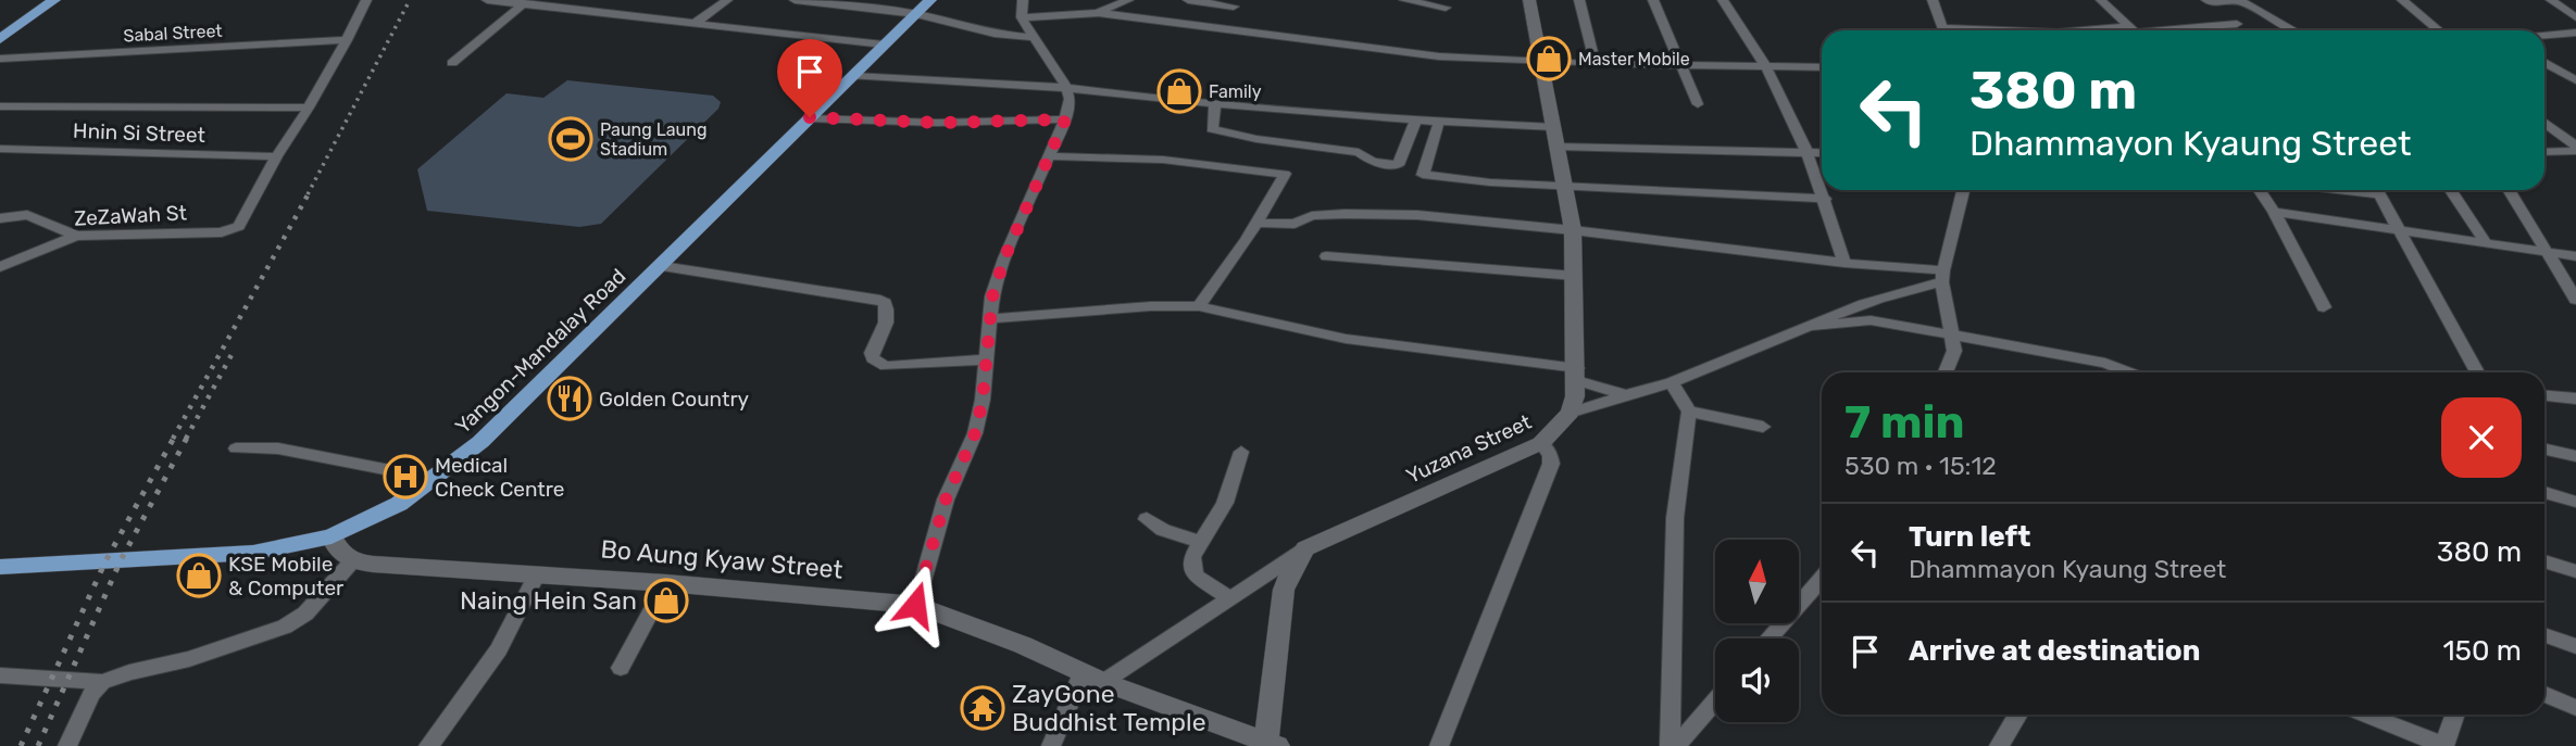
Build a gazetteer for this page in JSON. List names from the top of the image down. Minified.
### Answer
{"streets":{"main road":["Yangon-Mandalay Road"],"street":["Sabal Street","Hnin Si Street","ZeZaWah St","Yuzana Street","Bo Aung Kyaw Street"]},"crossings":[["Hnin Si Street","ZeZaWah St"]],"places":{"shop":["Master Mobile","Family","KSE Mobile & Computer","Naing Hein San"],"sports":["Paung Laung Stadium"],"restaurant":["Golden Country"],"hospital":["Medical Check Centre"],"temple":["ZayGone Buddhist Temple"]},"north":"top","page":{"turn":["380 m","Dhammayon Kyaung Street"],"heading":["7 min","530 m · 15:12"],"list":[{"name":"Turn left","note":"Dhammayon Kyaung Street","value":"380 m"},{"name":"Arrive at destination","value":"150 m"}]}}
